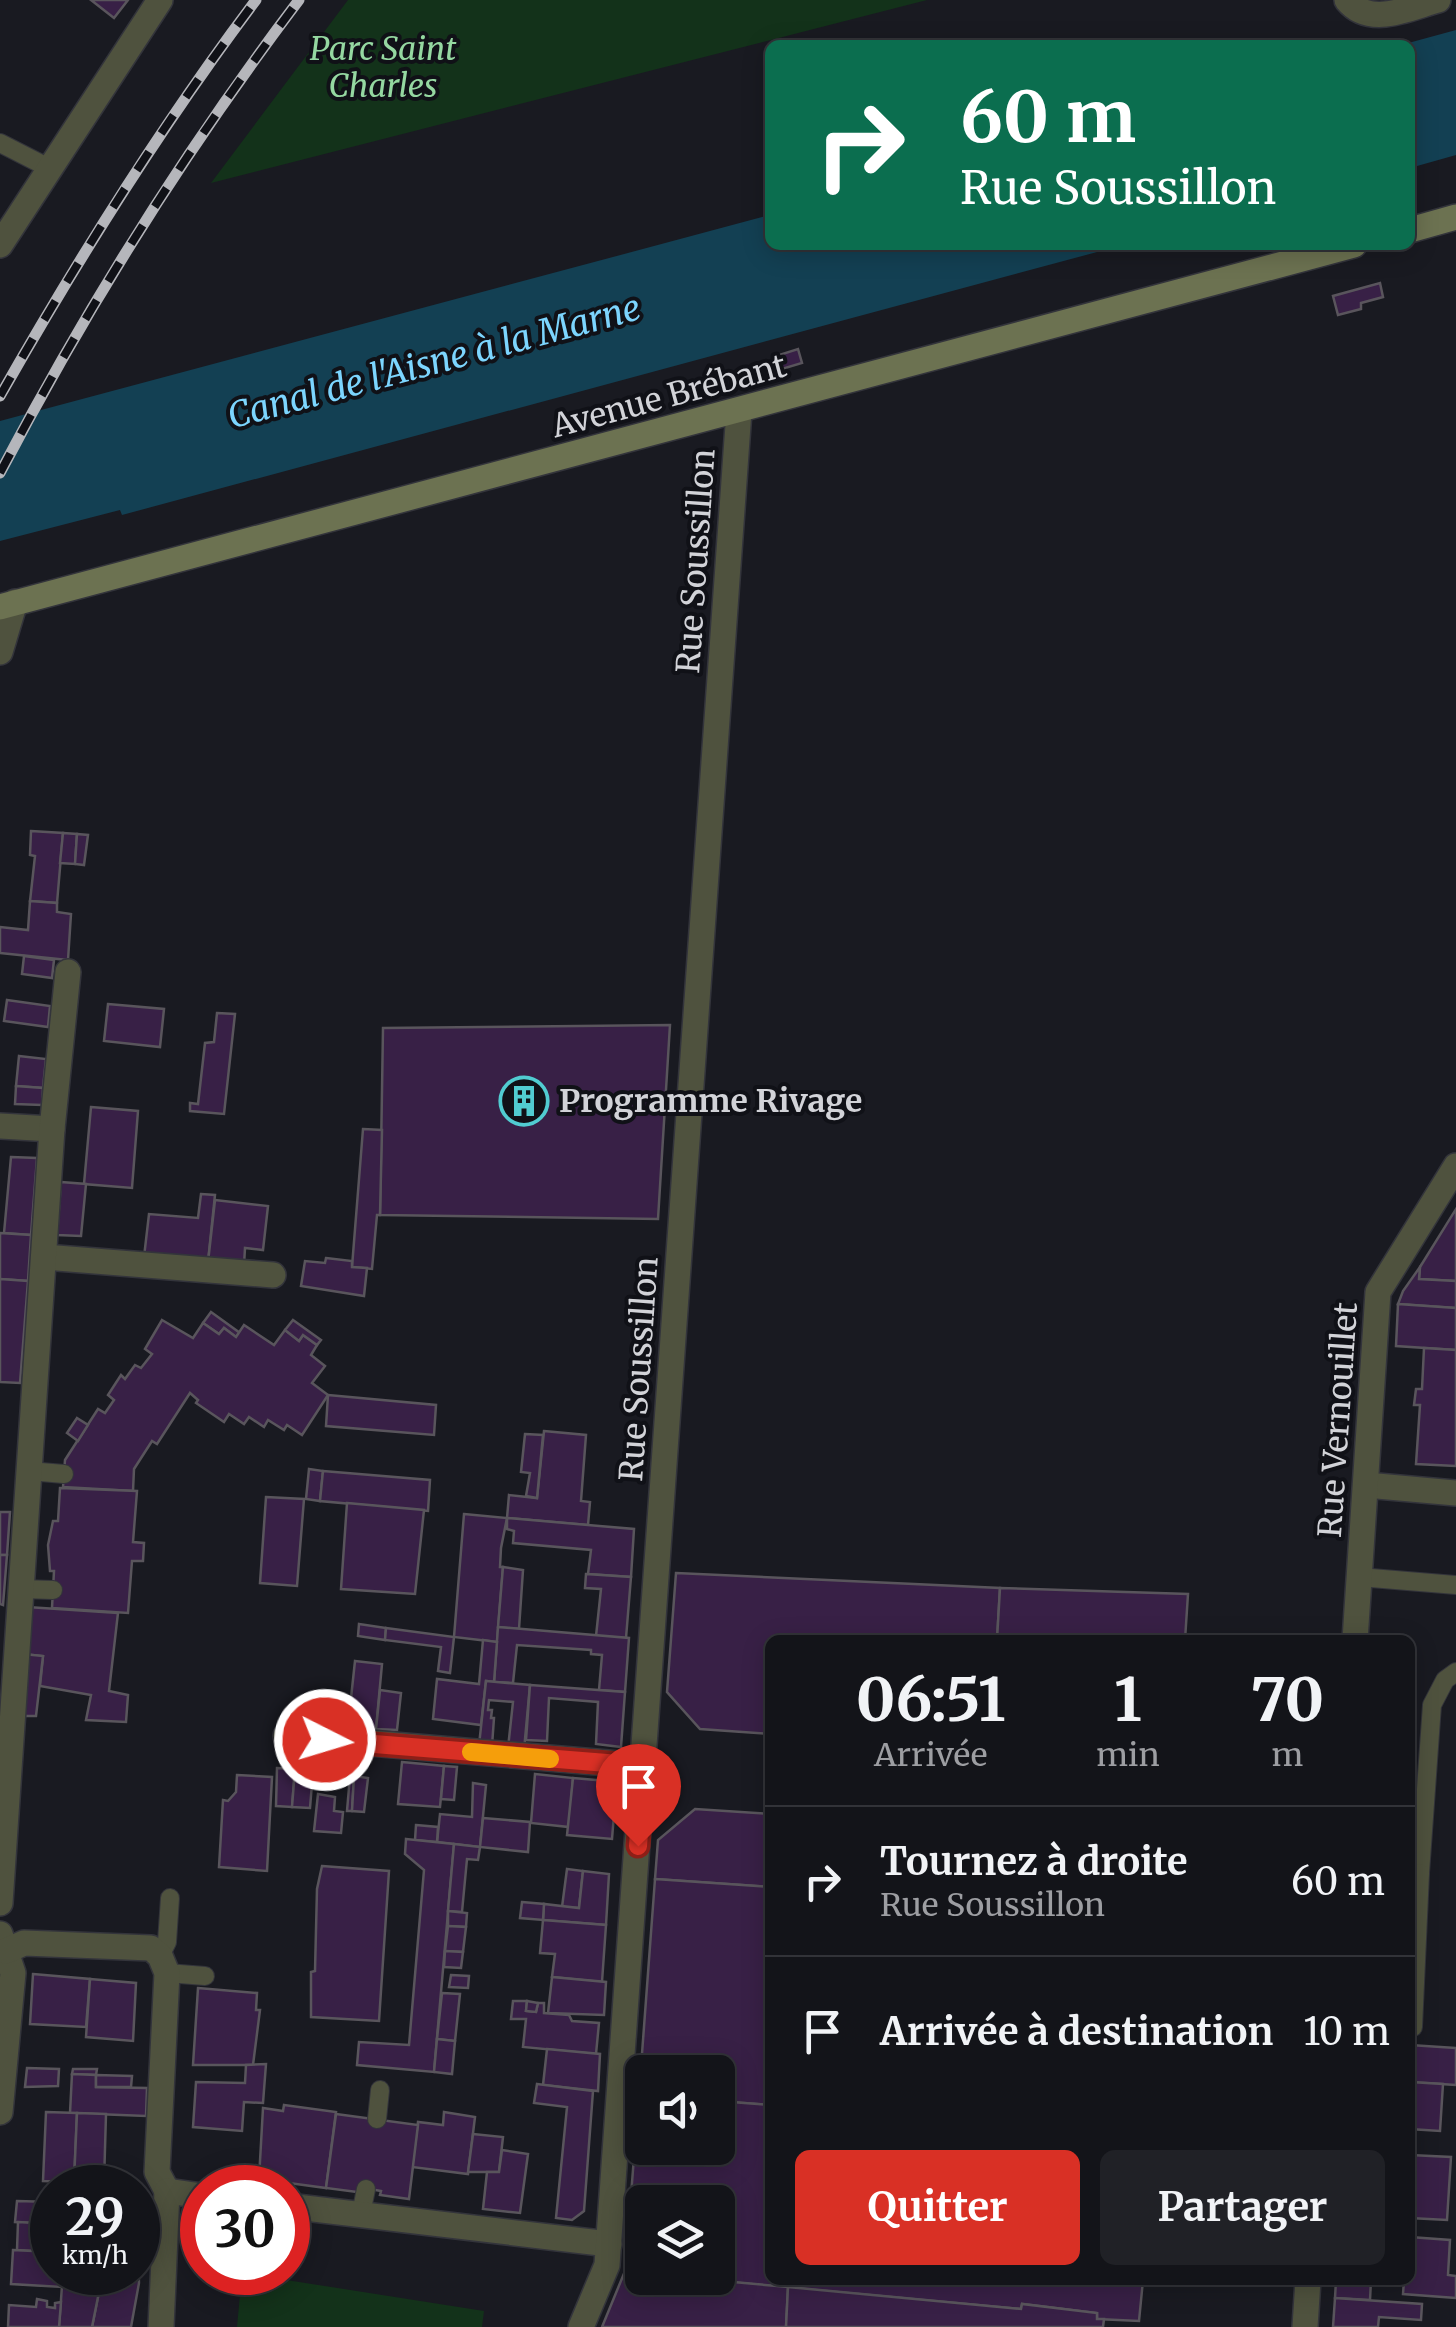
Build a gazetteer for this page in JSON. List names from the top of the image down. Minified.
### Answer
{"streets":{"main road":["Avenue Brébant"],"street":["Rue Soussillon","Rue Vernouillet"]},"crossings":[["Avenue Brébant","Rue Soussillon"]],"water":["Canal de l'Aisne à la Marne"],"parks":["Parc Saint Charles"],"places":{"building":["Programme Rivage"]},"page":{"turn":["60 m","Rue Soussillon"],"eta":["06:51","Arrivée","1","min","70","m"],"list":[{"name":"Tournez à droite","note":"Rue Soussillon","value":"60 m"},{"name":"Arrivée à destination","value":"10 m"}],"buttons":["Quitter","Partager"],"speed":"29 km/h","limit":"30"}}
